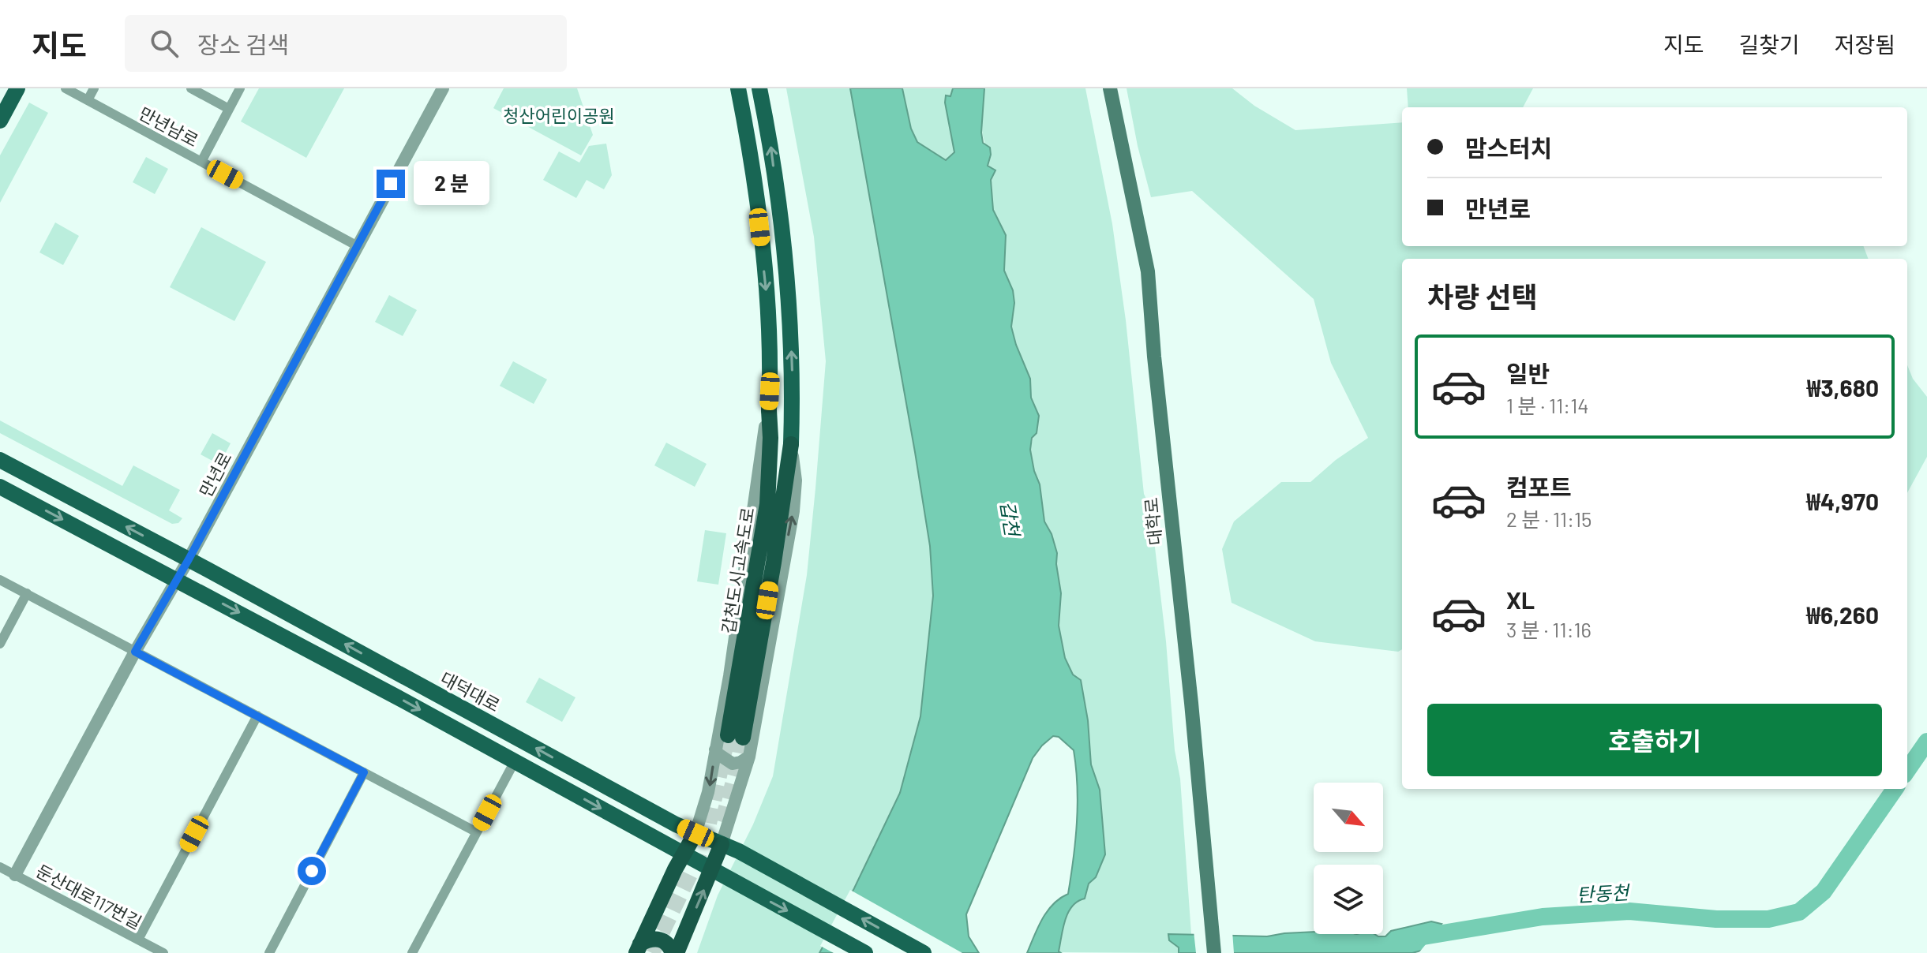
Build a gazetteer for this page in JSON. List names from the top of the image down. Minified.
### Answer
{"streets":{"highway":["갑천도시고속도로"],"main road":["대학로","대덕대로"],"street":["만년남로","만년로","둔산대로117번길"]},"crossings":[["만년남로","만년로"],["만년로","대덕대로"],["만년로","둔산대로117번길"]],"water":["갑천","탄동천"],"parks":["청산어린이공원"],"north":"bottom right","page":{"header":"지도","search":"장소 검색","nav":["지도","길찾기","저장됨"],"banner":["맘스터치","만년로"],"bubble":"2 분","heading":"차량 선택","list":[{"name":"일반","note":"1 분 · 11:14","value":"₩3,680"},{"name":"컴포트","note":"2 분 · 11:15","value":"₩4,970"},{"name":"XL","note":"3 분 · 11:16","value":"₩6,260"}],"buttons":"호출하기"}}
